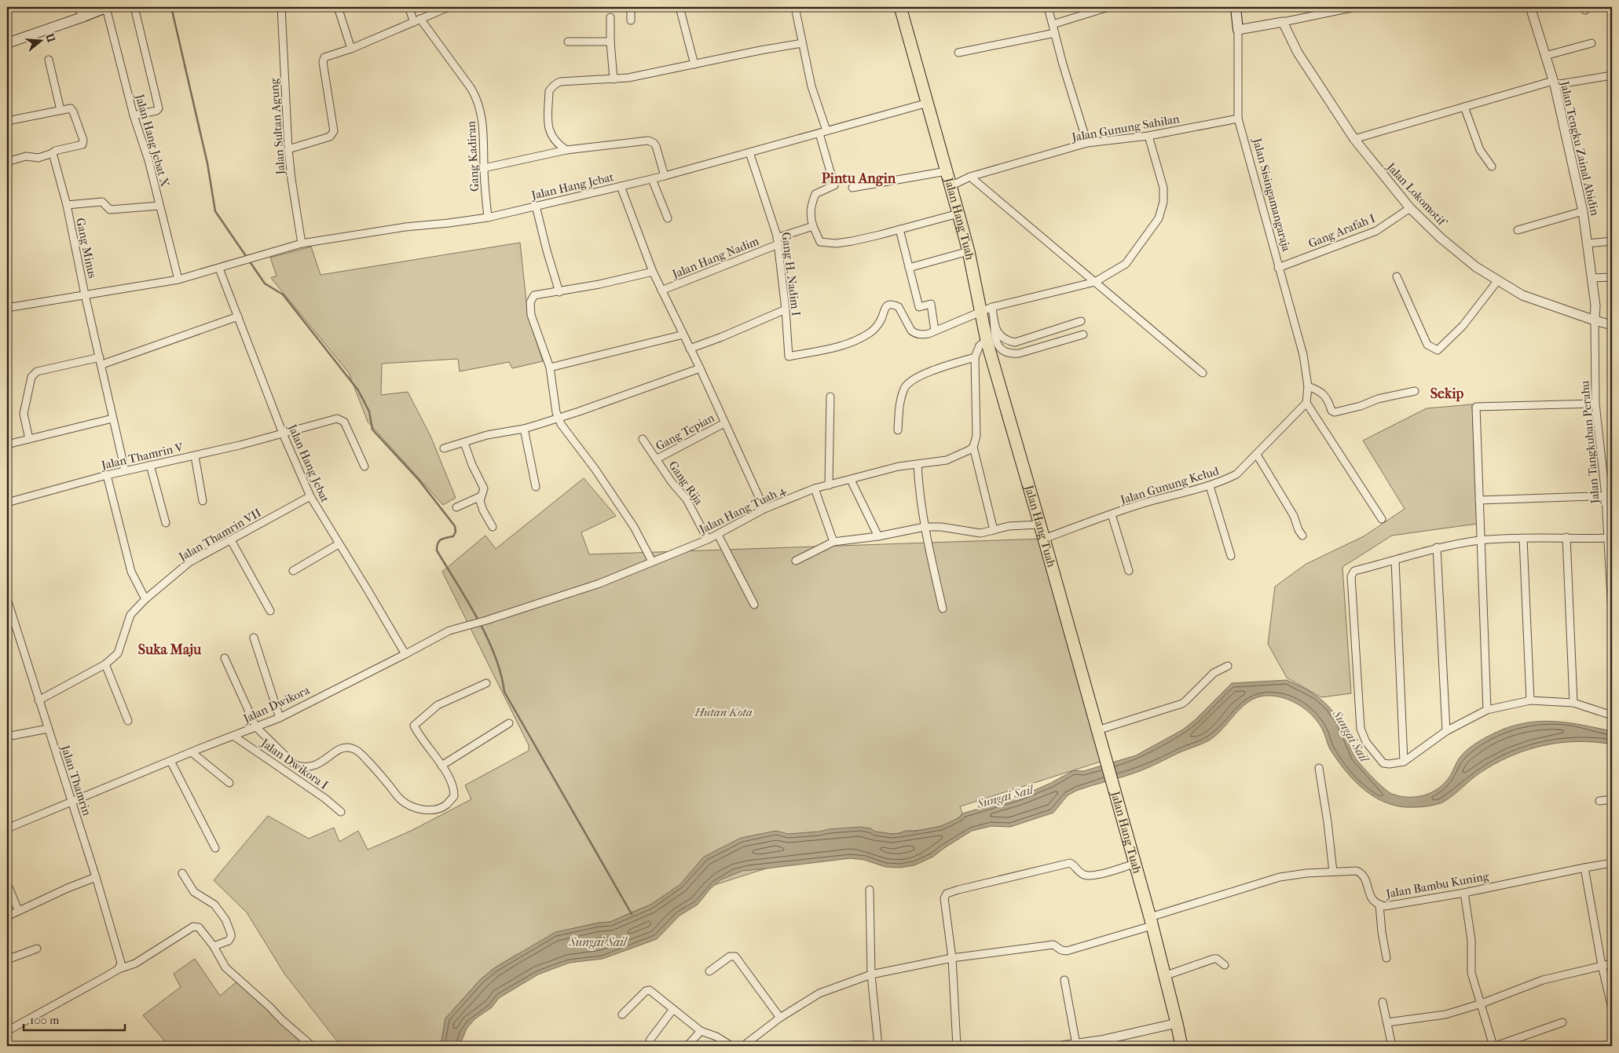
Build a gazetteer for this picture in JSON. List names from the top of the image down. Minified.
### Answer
{"streets":{"main road":["Jalan Sisingamangaraja","Jalan Hang Tuah"],"street":["Jalan Sultan Agung","Jalan Gunung Sahilan","Jalan Hang Jebat X","Jalan Tengku Zainal Abidin","Gang Kadiran","Jalan Hang Jebat","Jalan Lokomotif","Gang Arafah I","Gang Minus","Jalan Hang Nadim","Gang H. Nadim I","Gang Tepian","Jalan Tangkuban Perahu","Jalan Thamrin V","Gang Rija","Jalan Gunung Kelud","Jalan Hang Tuah 4","Jalan Thamrin VII","Jalan Dwikora","Jalan Dwikora I","Jalan Thamrin","Jalan Bambu Kuning"]},"crossings":[["Jalan Sultan Agung","Jalan Hang Jebat"],["Jalan Gunung Sahilan","Jalan Sisingamangaraja"],["Jalan Gunung Sahilan","Jalan Hang Tuah"],["Jalan Hang Jebat X","Jalan Hang Jebat"],["Jalan Tengku Zainal Abidin","Jalan Lokomotif"],["Jalan Tengku Zainal Abidin","Jalan Tangkuban Perahu"],["Gang Kadiran","Jalan Hang Jebat"],["Jalan Hang Jebat","Jalan Hang Tuah"],["Jalan Hang Jebat","Gang Minus"],["Jalan Hang Jebat","Gang H. Nadim I"],["Jalan Hang Jebat","Jalan Thamrin V"],["Jalan Hang Jebat","Jalan Thamrin VII"],["Jalan Hang Jebat","Jalan Dwikora"],["Jalan Lokomotif","Gang Arafah I"],["Jalan Lokomotif","Jalan Tangkuban Perahu"],["Jalan Sisingamangaraja","Gang Arafah I"],["Jalan Hang Tuah","Jalan Gunung Kelud"],["Jalan Hang Tuah","Jalan Bambu Kuning"],["Gang Minus","Jalan Thamrin V"],["Jalan Hang Nadim","Gang H. Nadim I"],["Gang Tepian","Gang Rija"],["Gang Rija","Jalan Hang Tuah 4"],["Jalan Hang Tuah 4","Jalan Dwikora"],["Jalan Thamrin VII","Jalan Thamrin"],["Jalan Dwikora","Jalan Dwikora I"],["Jalan Dwikora","Jalan Thamrin"]],"districts":["Pintu Angin","Sekip","Suka Maju"],"water":["Sungai Sail"],"parks":["Hutan Kota"],"scale_bar":"100 m","north":"right"}
